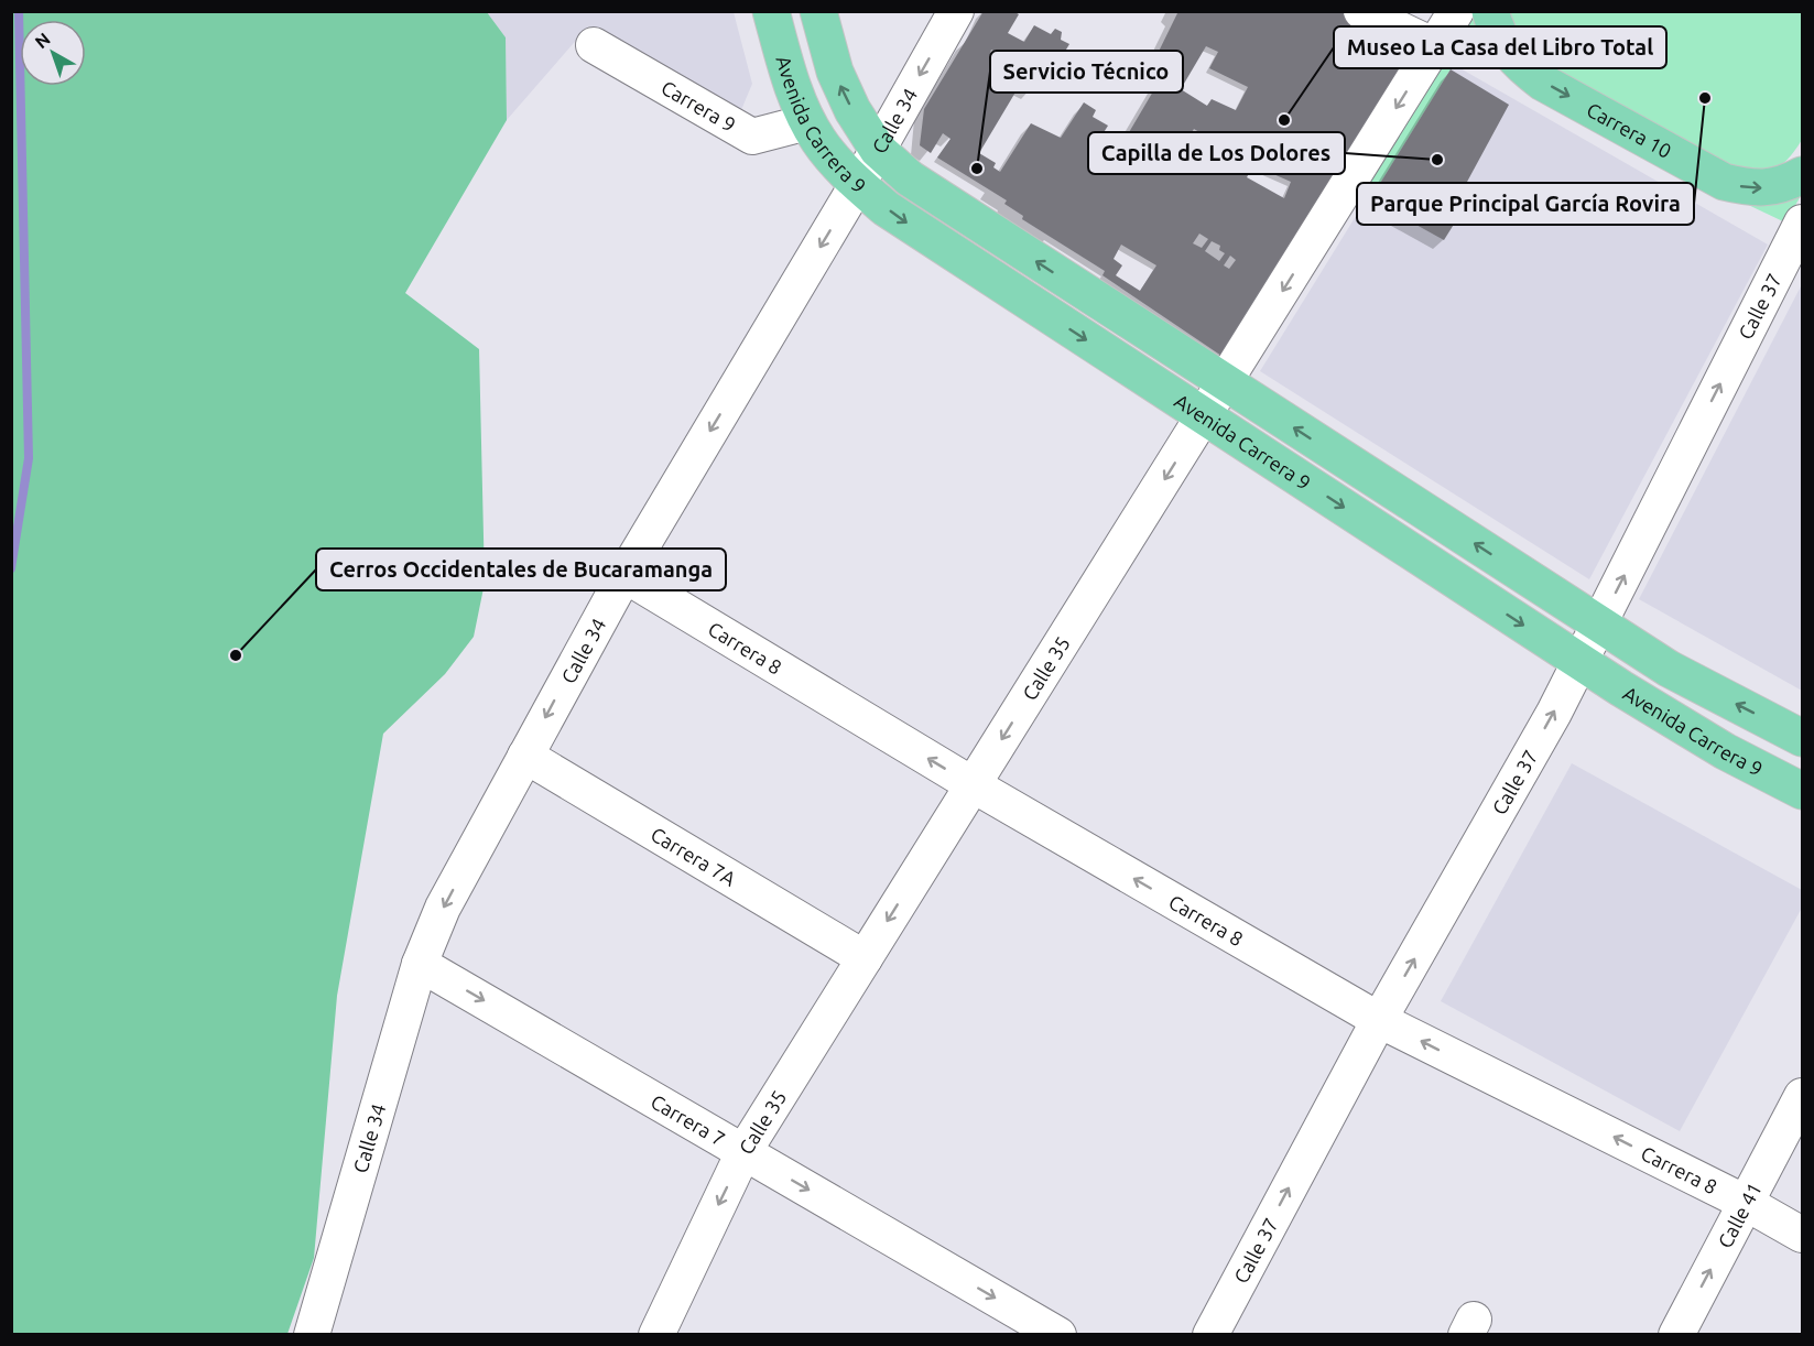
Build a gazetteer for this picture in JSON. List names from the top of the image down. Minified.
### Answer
{"streets":{"main road":["Avenida Carrera 9","Carrera 10"],"street":["Carrera 9","Calle 34","Calle 37","Carrera 8","Calle 35","Carrera 7A","Carrera 7","Calle 41"]},"crossings":[["Carrera 9","Avenida Carrera 9"],["Calle 34","Avenida Carrera 9"],["Calle 34","Carrera 8"],["Calle 34","Carrera 7A"],["Calle 34","Carrera 7"],["Avenida Carrera 9","Calle 37"],["Avenida Carrera 9","Calle 35"],["Calle 37","Carrera 8"],["Carrera 8","Calle 35"],["Carrera 8","Calle 41"],["Calle 35","Carrera 7A"],["Calle 35","Carrera 7"]],"one_way":["Calle 34","Carrera 10","Calle 37","Carrera 8","Calle 35","Carrera 7","Calle 41"],"places":["Parque Principal García Rovira","Museo La Casa del Libro Total","Capilla de Los Dolores","Servicio Técnico","Cerros Occidentales de Bucaramanga"],"north":"top left"}
